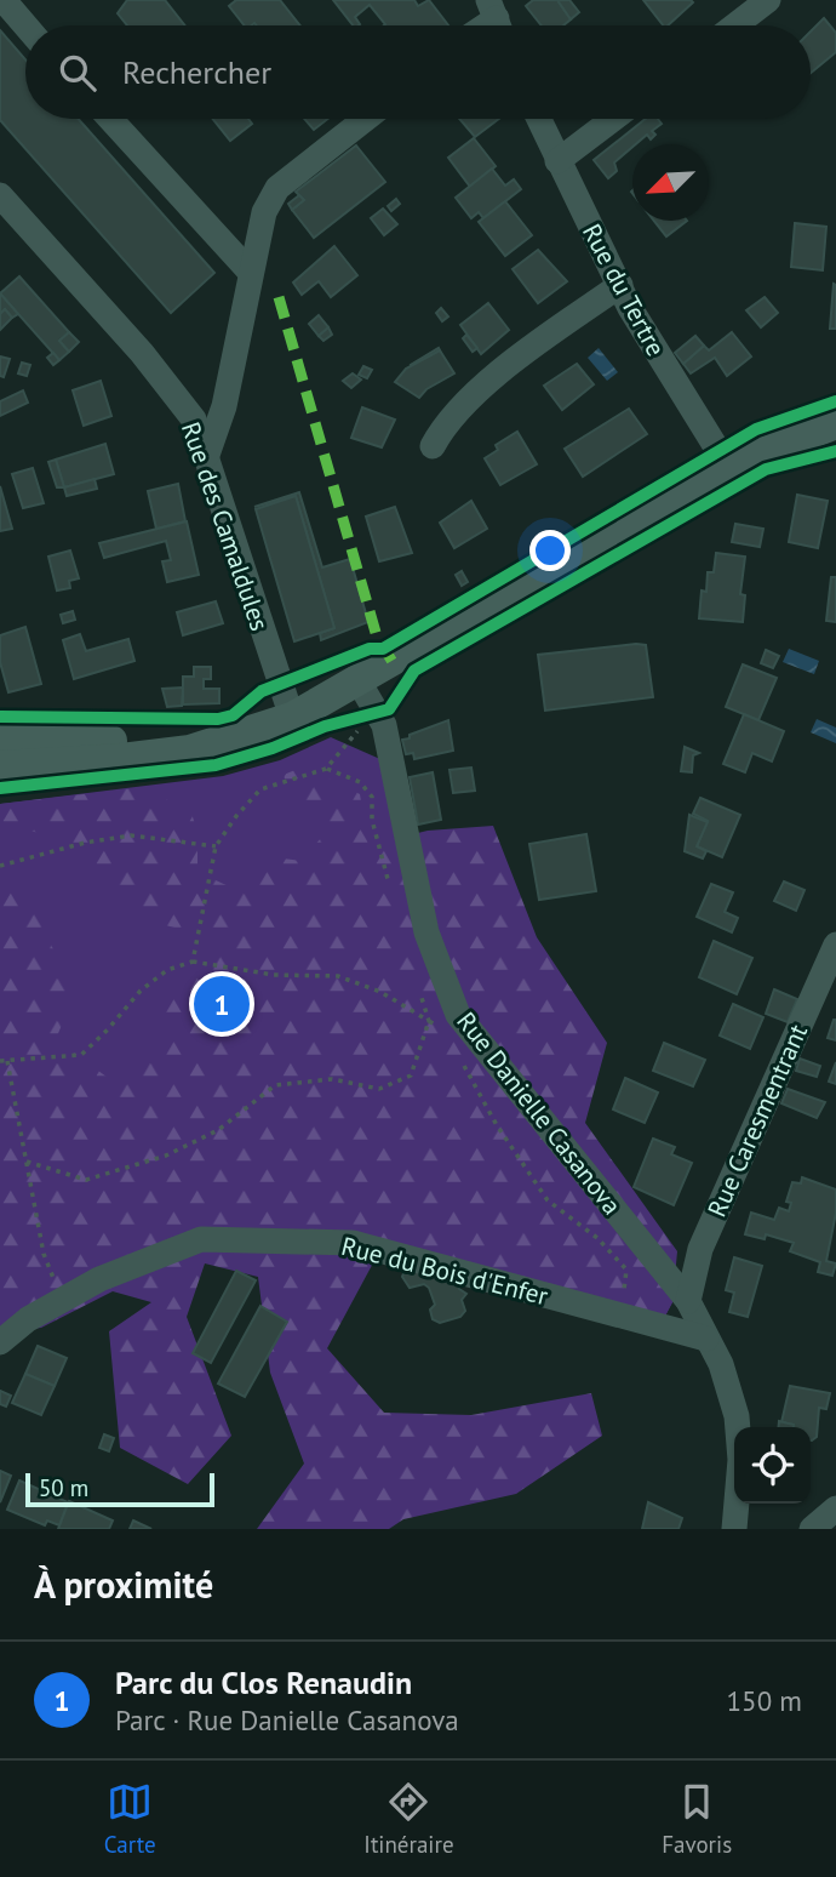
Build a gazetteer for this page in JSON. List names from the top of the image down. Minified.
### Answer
{"streets":{"street":["Rue du Tertre","Rue des Camaldules","Rue Danielle Casanova","Rue Caresmentrant","Rue du Bois d'Enfer"]},"crossings":[["Rue Danielle Casanova","Rue Caresmentrant"],["Rue Danielle Casanova","Rue du Bois d'Enfer"]],"scale_bar":"50 m","north":"bottom left","page":{"search":"Rechercher","pins":"1","scale":"50 m","heading":"À proximité","list":[{"mark":"1","name":"Parc du Clos Renaudin","note":"Parc · Rue Danielle Casanova","value":"150 m"}],"nav":["Carte","Itinéraire","Favoris"]}}
